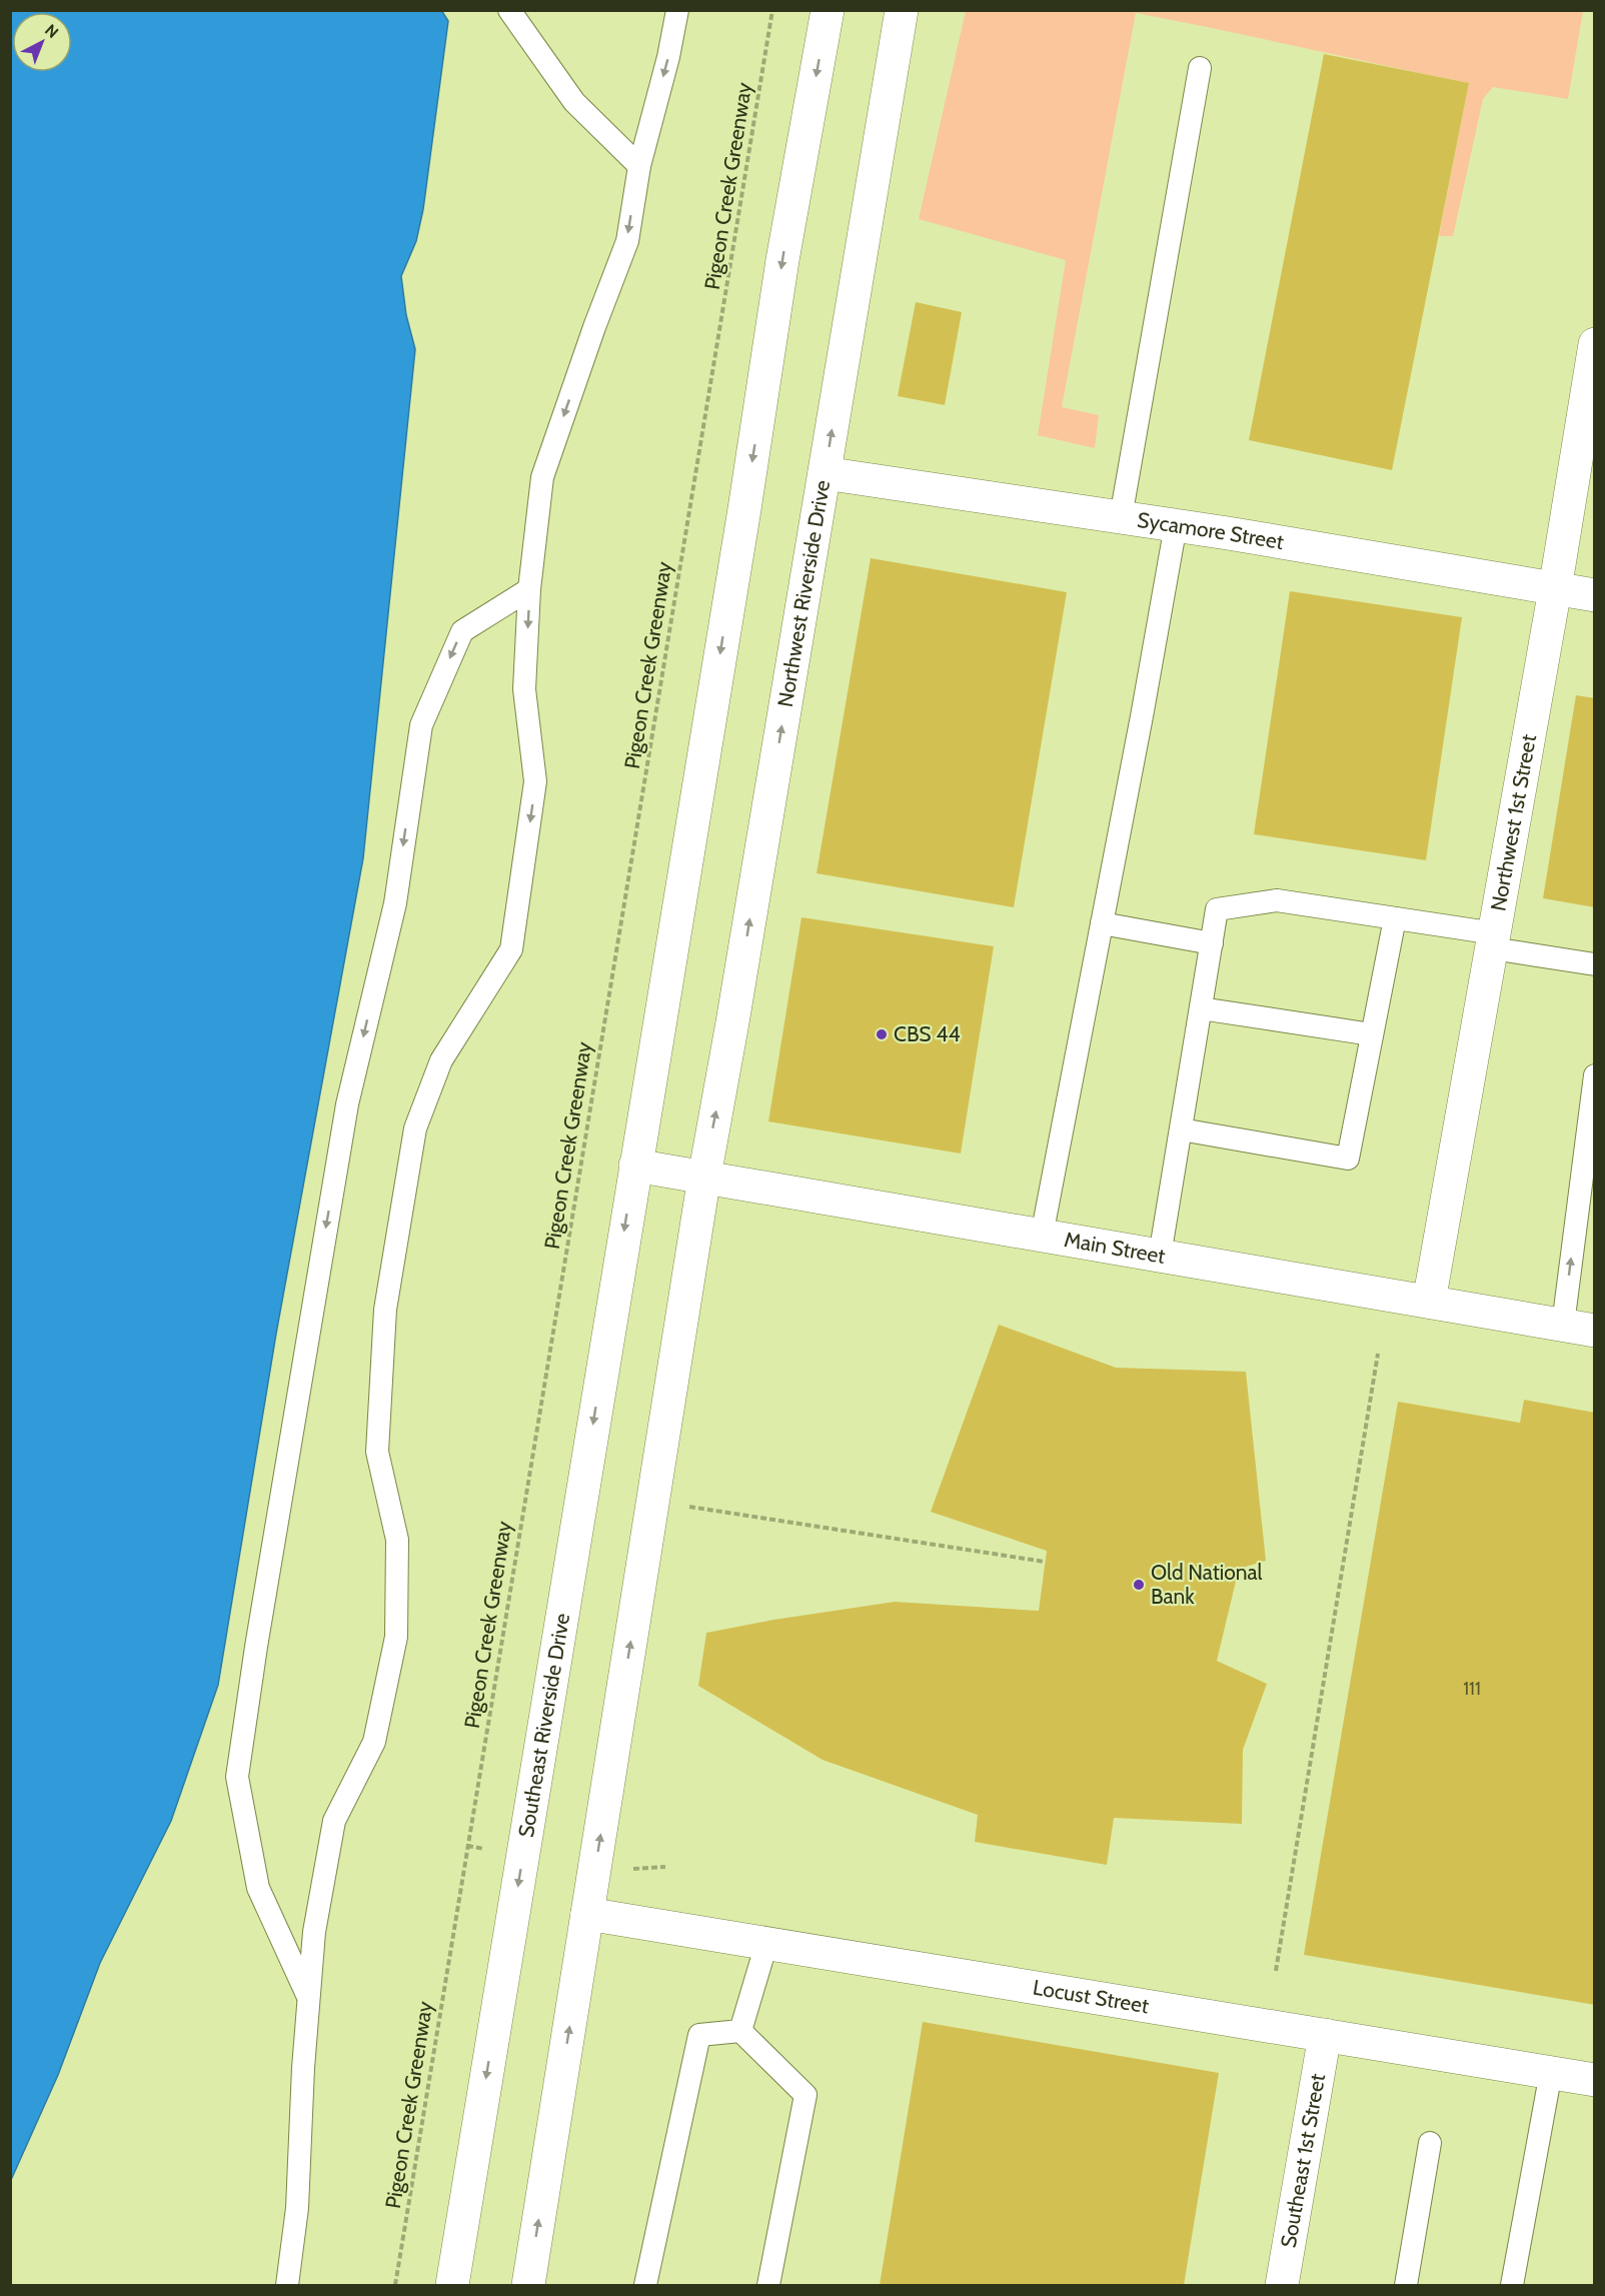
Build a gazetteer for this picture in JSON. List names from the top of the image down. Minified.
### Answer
{"streets":{"main road":["Sycamore Street","Northwest Riverside Drive","Northwest 1st Street","Main Street","Southeast Riverside Drive","Locust Street","Southeast 1st Street"],"path":["Pigeon Creek Greenway"]},"crossings":[["Sycamore Street","Northwest Riverside Drive"],["Sycamore Street","Northwest 1st Street"],["Northwest Riverside Drive","Main Street"],["Northwest 1st Street","Main Street"],["Main Street","Southeast Riverside Drive"],["Locust Street","Southeast 1st Street"]],"places":["CBS 44","Old National Bank"],"house_numbers":["111"],"north":"top right"}
